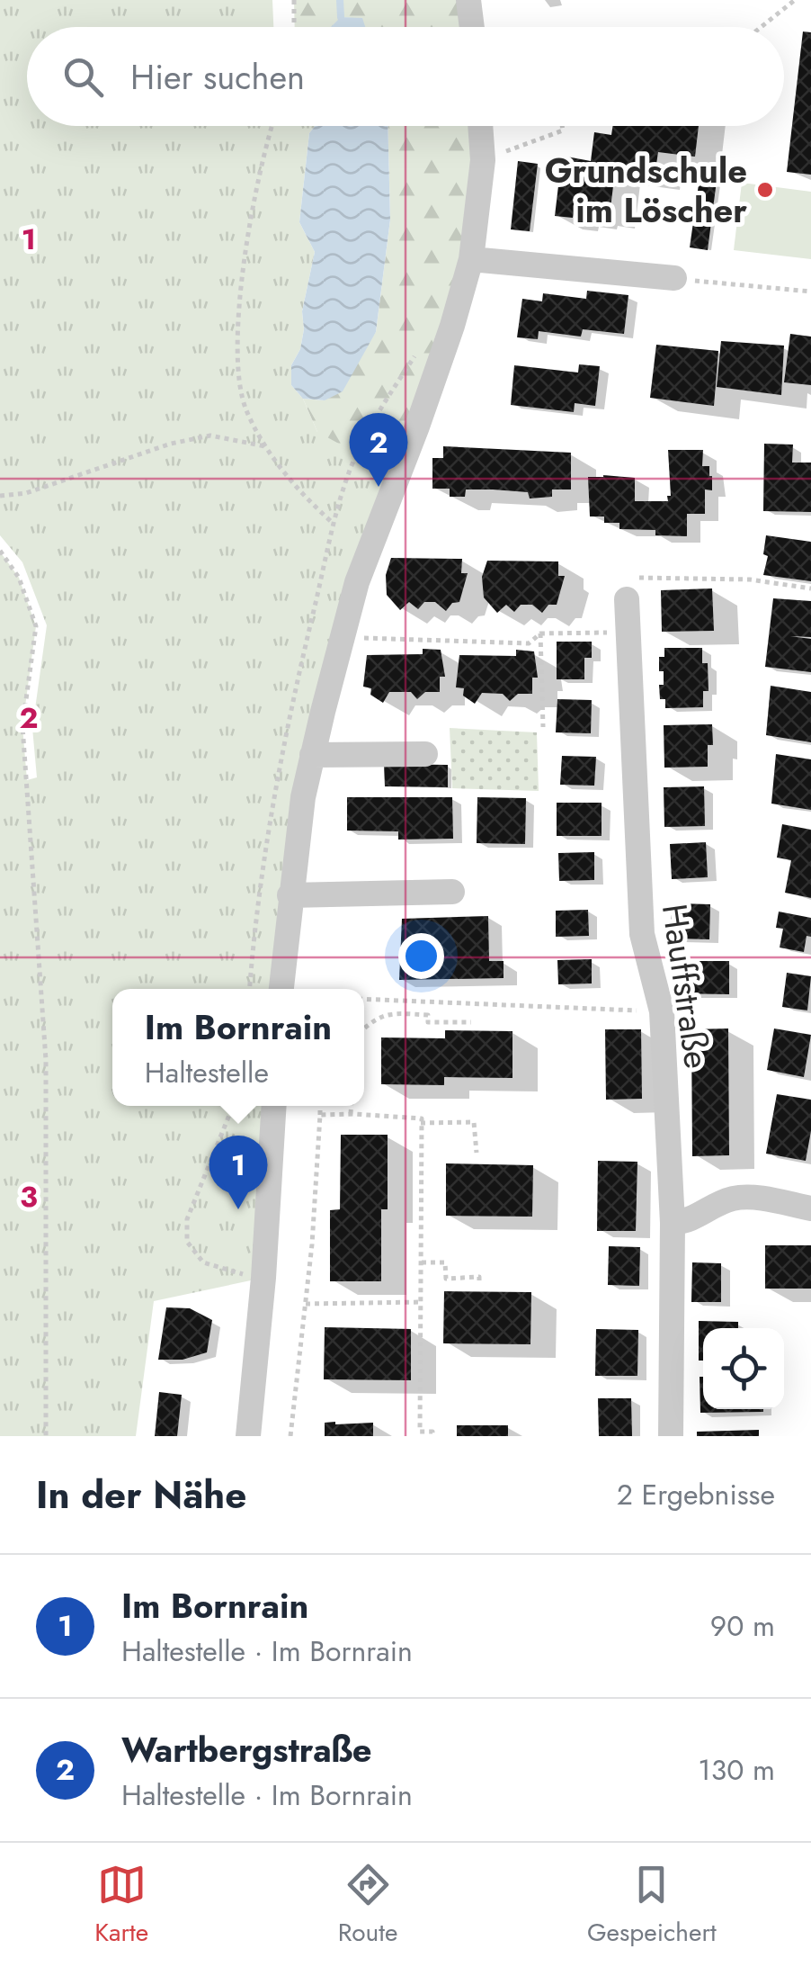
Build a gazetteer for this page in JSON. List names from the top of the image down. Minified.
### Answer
{"streets":{"street":["Hauffstraße"]},"places":["Grundschule im Löscher"],"page":{"search":"Hier suchen","pins":["2","1"],"popup":["Im Bornrain","Haltestelle"],"heading":["In der Nähe","2 Ergebnisse"],"list":[{"mark":"1","name":"Im Bornrain","note":"Haltestelle · Im Bornrain","value":"90 m"},{"mark":"2","name":"Wartbergstraße","note":"Haltestelle · Im Bornrain","value":"130 m"}],"nav":["Karte","Route","Gespeichert"]},"grid":{"rows":["1","2","3"]}}
